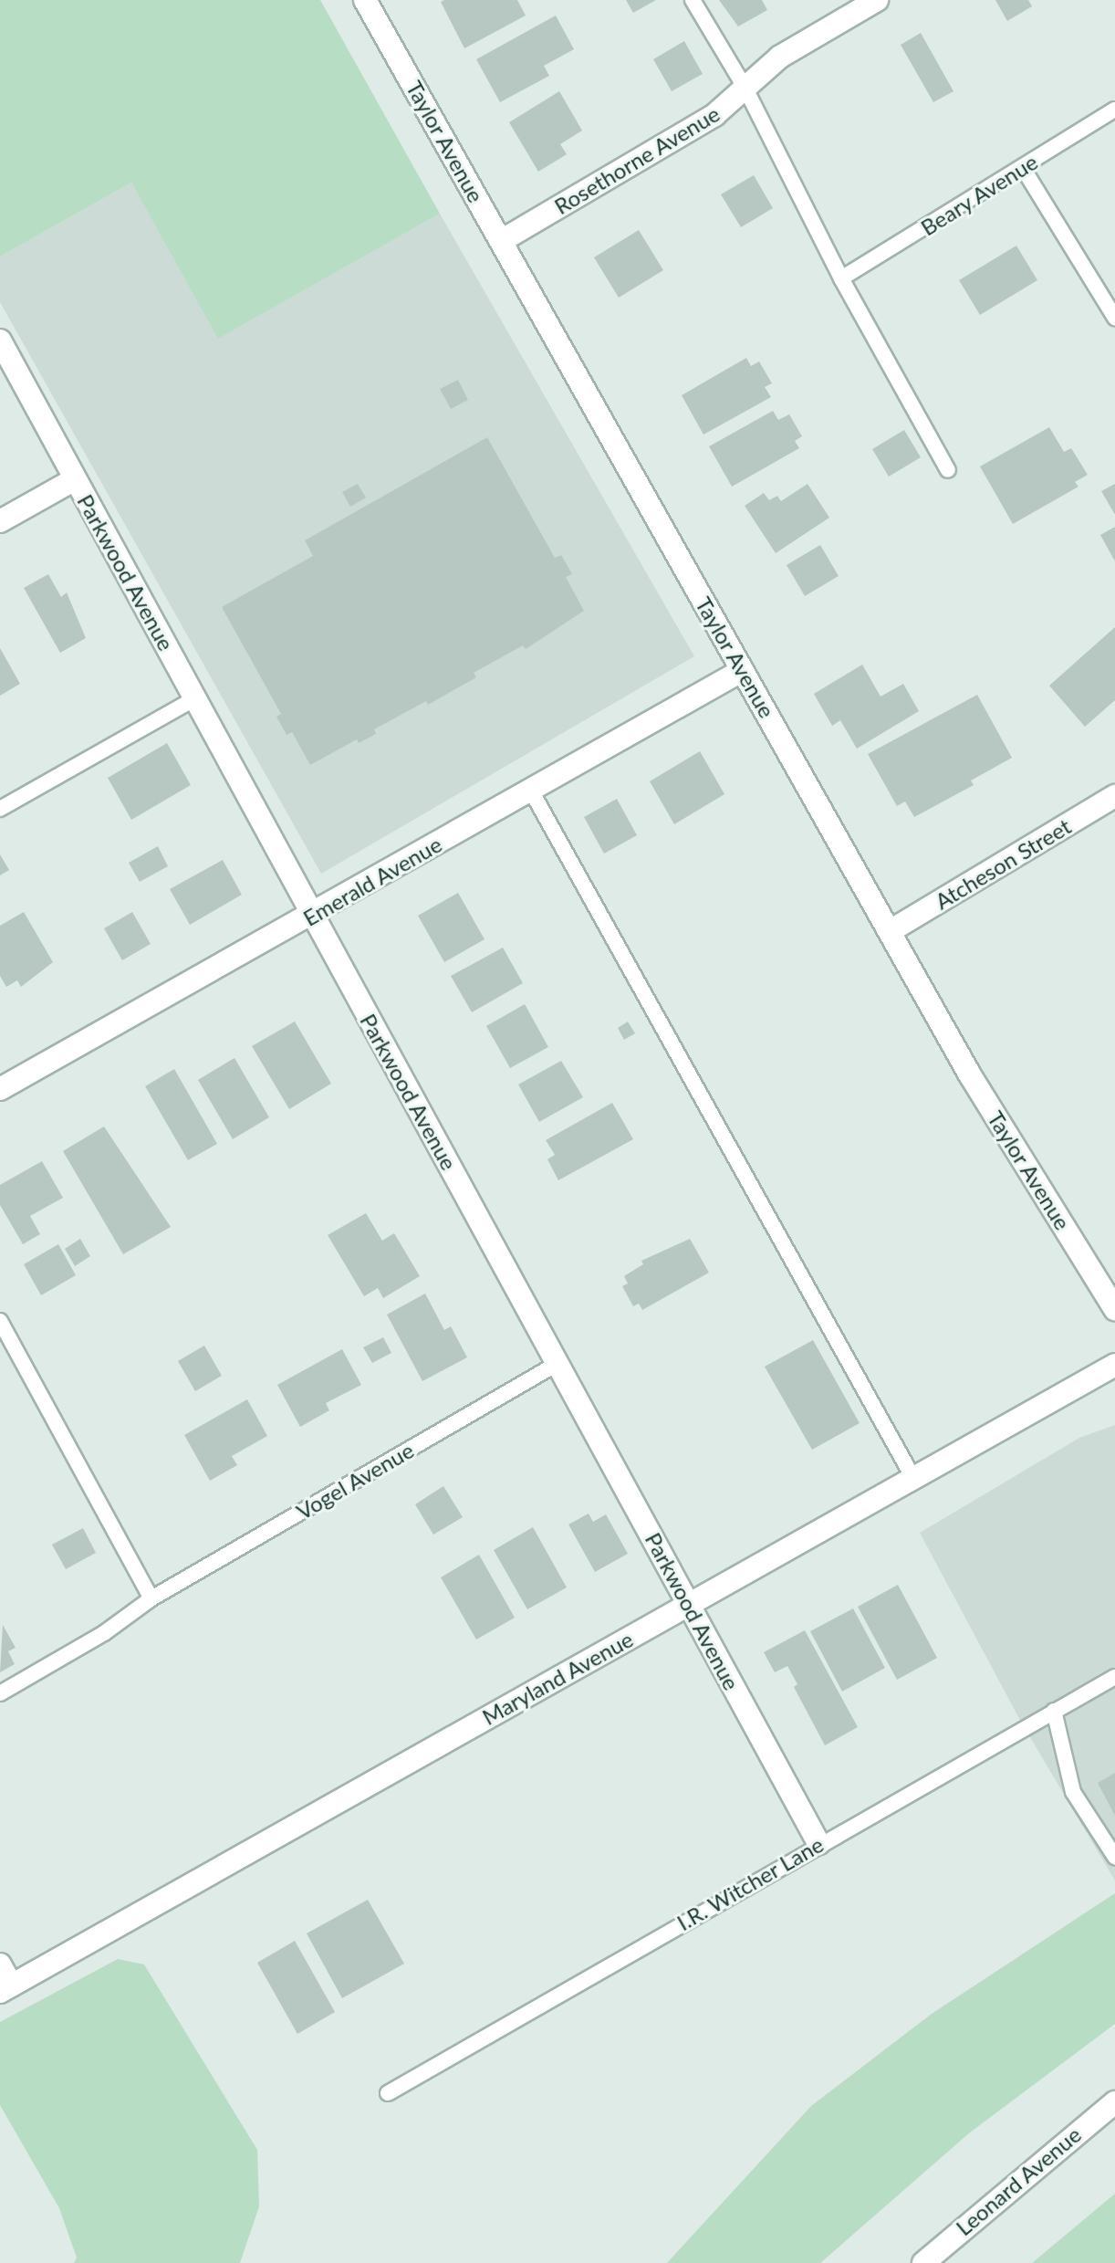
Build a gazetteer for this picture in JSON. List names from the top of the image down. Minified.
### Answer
{"streets":{"street":["Taylor Avenue","Rosethorne Avenue","Parkwood Avenue","Atcheson Street","Emerald Avenue","Maryland Avenue","Leonard Avenue"],"lane":["Beary Avenue","Vogel Avenue","I.R. Witcher Lane"]},"crossings":[["Taylor Avenue","Rosethorne Avenue"],["Taylor Avenue","Atcheson Street"],["Taylor Avenue","Emerald Avenue"],["Parkwood Avenue","Emerald Avenue"],["Parkwood Avenue","Vogel Avenue"],["Parkwood Avenue","Maryland Avenue"],["Parkwood Avenue","I.R. Witcher Lane"]]}
